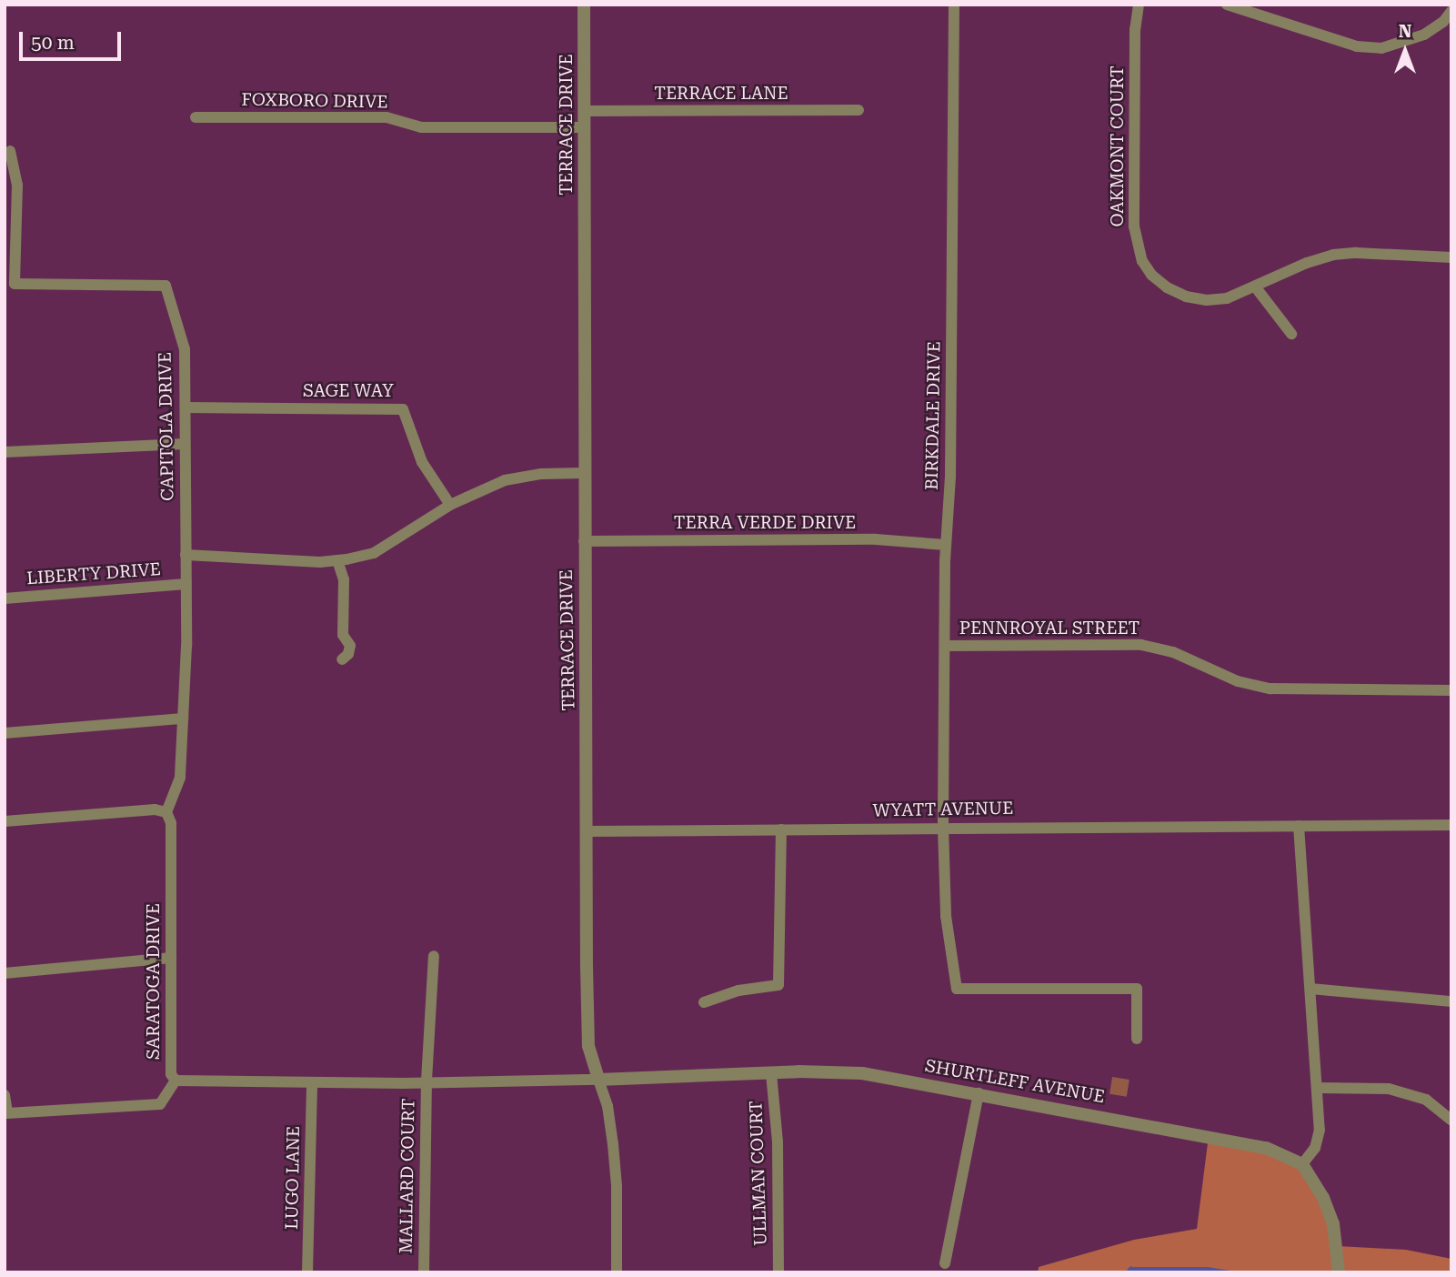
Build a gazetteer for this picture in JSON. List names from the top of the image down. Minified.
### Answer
{"streets":{"street":["TERRACE LANE","FOXBORO DRIVE","TERRACE DRIVE","OAKMONT COURT","SAGE WAY","BIRKDALE DRIVE","CAPITOLA DRIVE","TERRA VERDE DRIVE","LIBERTY DRIVE","PENNROYAL STREET","WYATT AVENUE","SARATOGA DRIVE","SHURTLEFF AVENUE","ULLMAN COURT","MALLARD COURT","LUGO LANE"]},"crossings":[["TERRACE LANE","TERRACE DRIVE"],["FOXBORO DRIVE","TERRACE DRIVE"],["TERRACE DRIVE","TERRA VERDE DRIVE"],["TERRACE DRIVE","LIBERTY DRIVE"],["TERRACE DRIVE","WYATT AVENUE"],["TERRACE DRIVE","SARATOGA DRIVE"],["TERRACE DRIVE","SHURTLEFF AVENUE"],["SAGE WAY","CAPITOLA DRIVE"],["SAGE WAY","LIBERTY DRIVE"],["BIRKDALE DRIVE","TERRA VERDE DRIVE"],["BIRKDALE DRIVE","PENNROYAL STREET"],["BIRKDALE DRIVE","WYATT AVENUE"],["CAPITOLA DRIVE","LIBERTY DRIVE"],["CAPITOLA DRIVE","SARATOGA DRIVE"],["SARATOGA DRIVE","SHURTLEFF AVENUE"],["SARATOGA DRIVE","MALLARD COURT"],["SARATOGA DRIVE","LUGO LANE"],["SHURTLEFF AVENUE","ULLMAN COURT"]],"scale_bar":"50 m","north":"top"}
